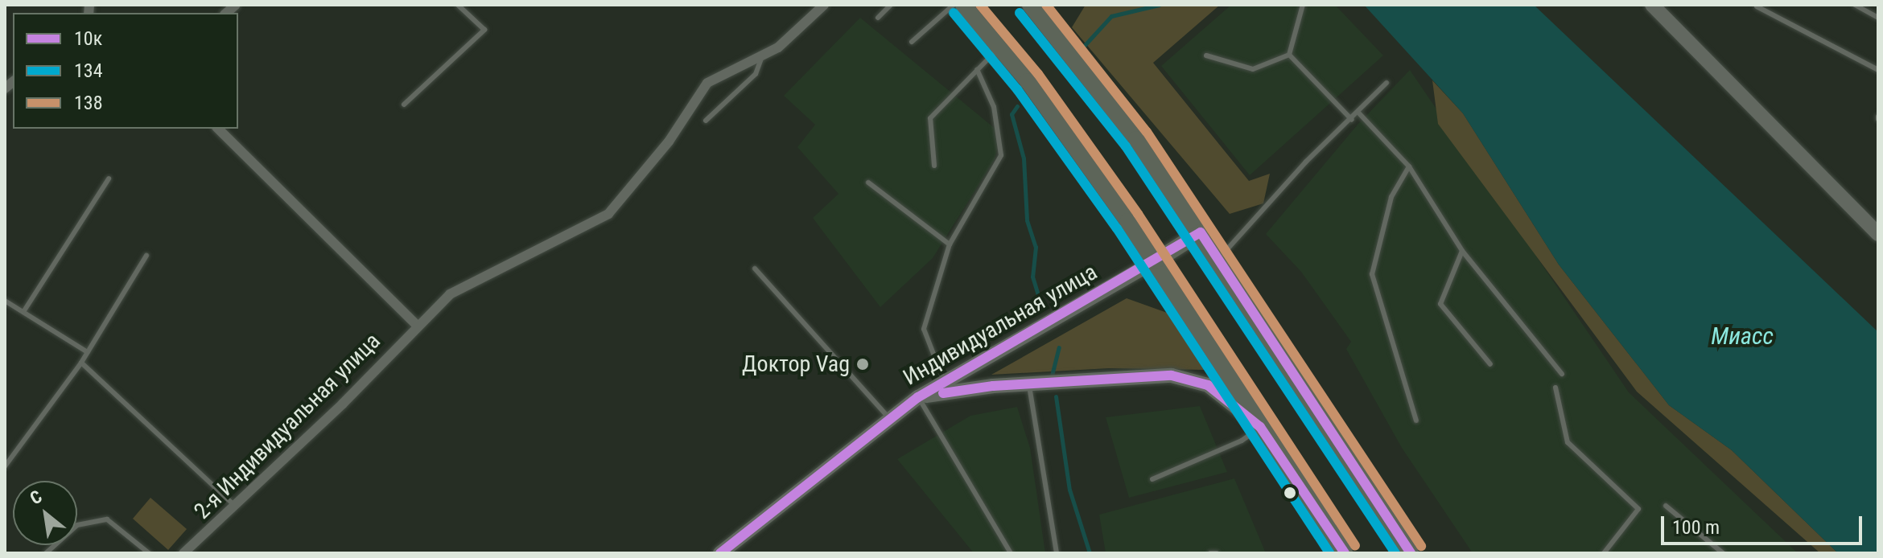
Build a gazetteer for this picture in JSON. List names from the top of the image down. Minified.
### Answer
{"streets":{"main road":["Индивидуальная улица"],"street":["2-я Индивидуальная улица"]},"water":["Миасс"],"places":["Доктор Vag"],"lines":["transit line 138","transit line 134","transit line 10к"],"legend":["10к","134","138"],"scale_bar":"100 m","north":"top left"}
